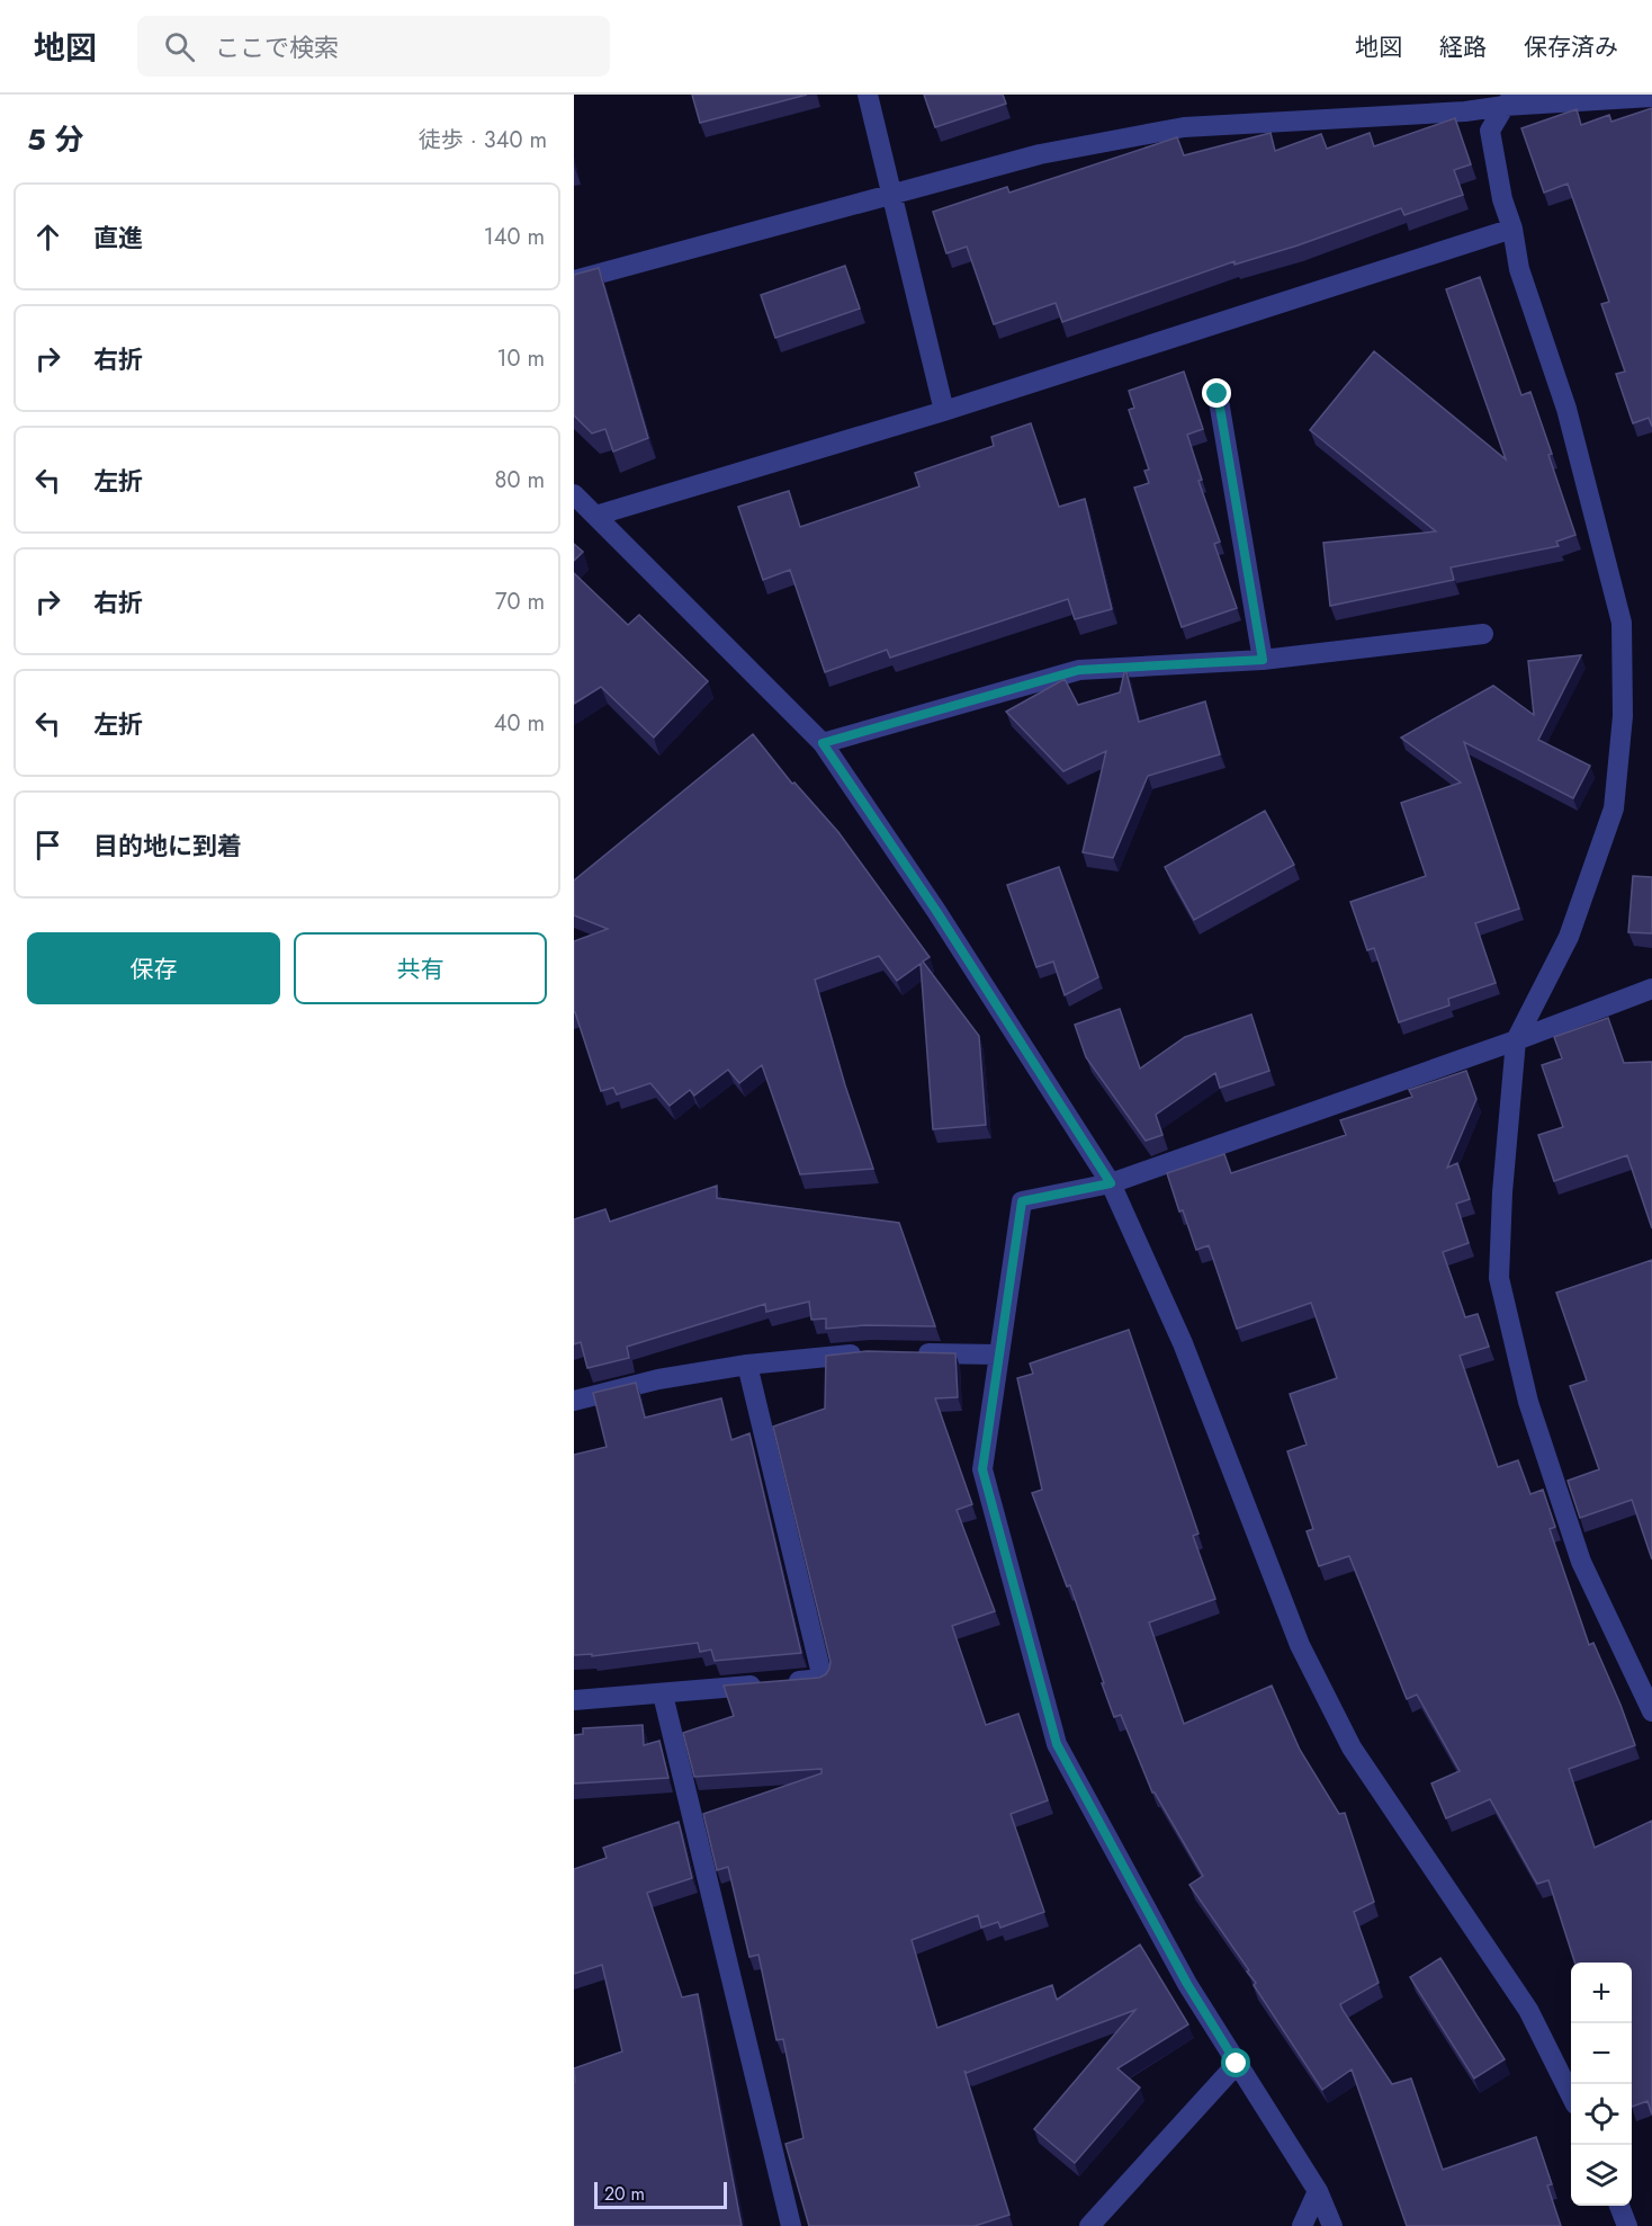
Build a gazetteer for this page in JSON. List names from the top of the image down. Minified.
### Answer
{"scale_bar":"20 m","page":{"header":"地図","search":"ここで検索","nav":["地図","経路","保存済み"],"heading":["5 分","徒歩 · 340 m"],"list":[["直進","140 m"],["右折","10 m"],["左折","80 m"],["右折","70 m"],["左折","40 m"],"目的地に到着"],"buttons":["保存","共有"],"map_buttons":["+","−"],"scale":"20 m"}}
